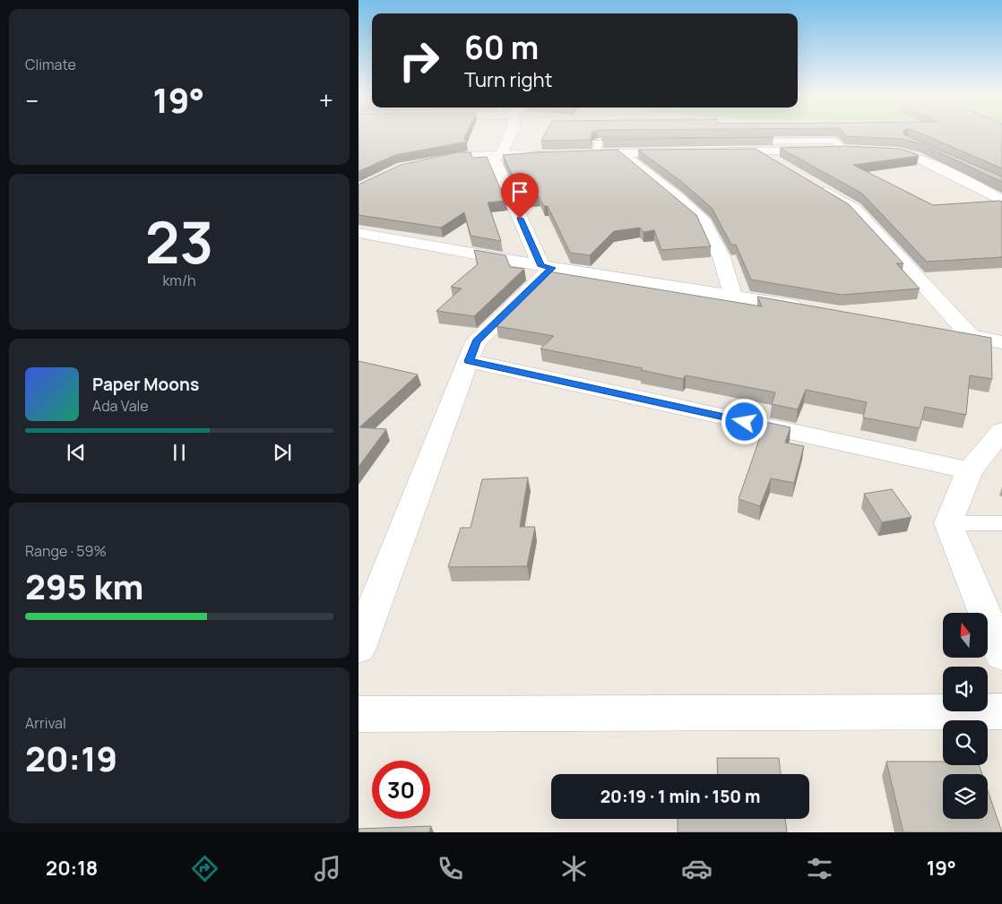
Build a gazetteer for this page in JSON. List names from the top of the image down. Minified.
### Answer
{"north":"top","page":{"tile":["Climate",["23","km/h"],["Range · 59%","295 km"],["Arrival","20:19"]],"turn":["60 m","Turn right"],"heat":["−","19°","+"],"song":["Paper Moons","Ada Vale"],"limit":"30","trip":"20:19 · 1 min · 150 m","tabs":["20:18","19°"]}}
